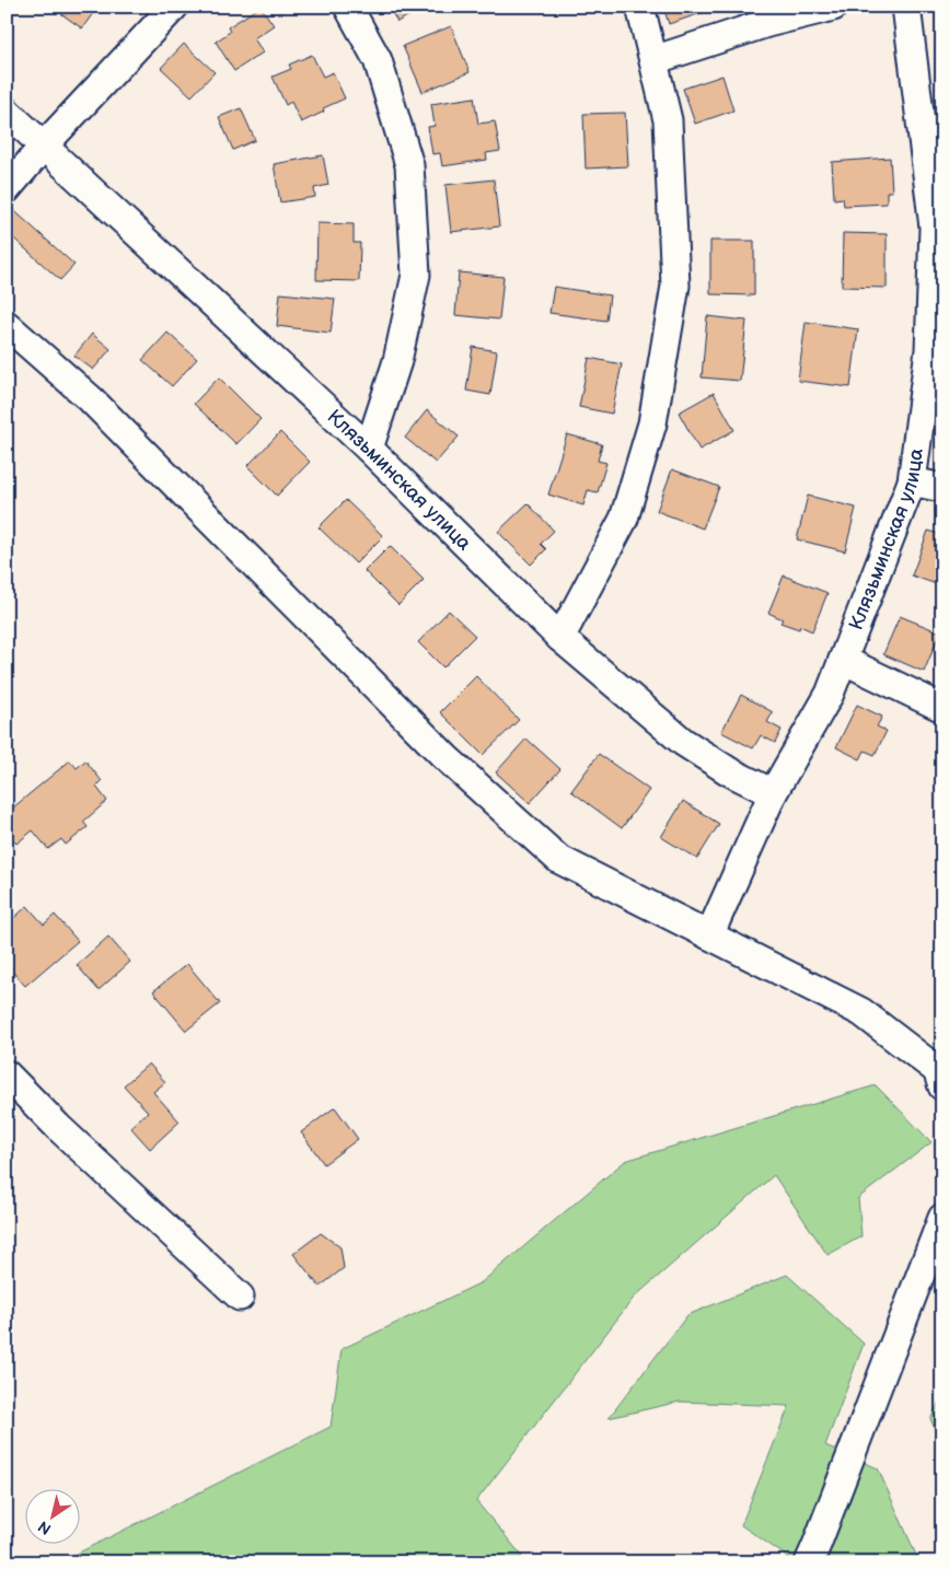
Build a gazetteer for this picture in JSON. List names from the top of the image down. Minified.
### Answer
{"streets":{"street":["Клязьминская улица"]},"north":"bottom left"}
